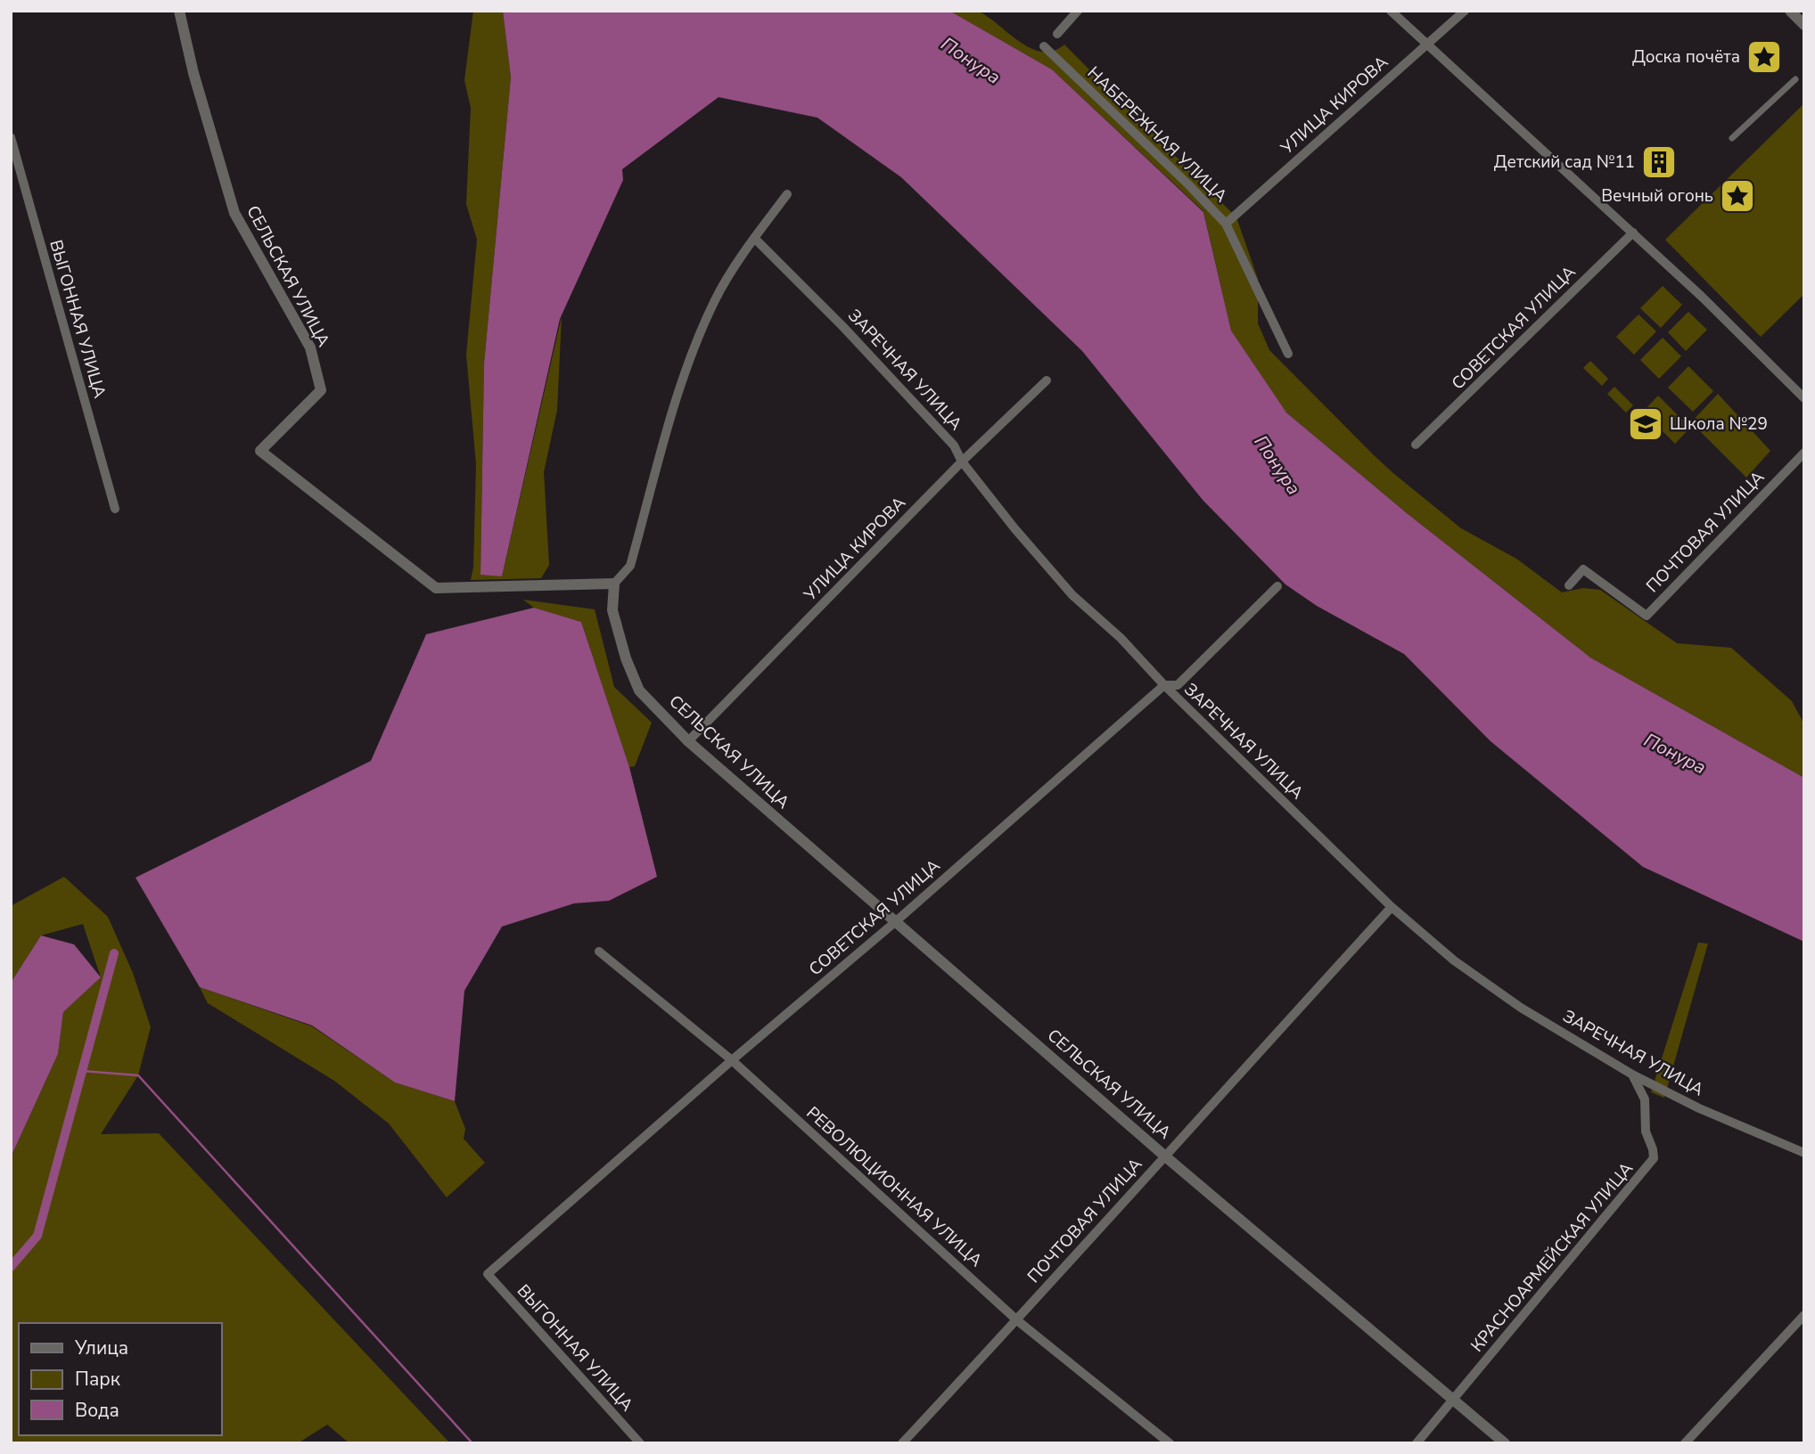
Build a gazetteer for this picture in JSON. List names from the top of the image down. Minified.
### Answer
{"streets":{"street":["УЛИЦА КИРОВА","НАБЕРЕЖНАЯ УЛИЦА","СЕЛЬСКАЯ УЛИЦА","ВЫГОННАЯ УЛИЦА","СОВЕТСКАЯ УЛИЦА","ЗАРЕЧНАЯ УЛИЦА","ПОЧТОВАЯ УЛИЦА","РЕВОЛЮЦИОННАЯ УЛИЦА","КРАСНОАРМЕЙСКАЯ УЛИЦА"]},"crossings":[["УЛИЦА КИРОВА","НАБЕРЕЖНАЯ УЛИЦА"],["УЛИЦА КИРОВА","СЕЛЬСКАЯ УЛИЦА"],["УЛИЦА КИРОВА","ЗАРЕЧНАЯ УЛИЦА"],["СЕЛЬСКАЯ УЛИЦА","СОВЕТСКАЯ УЛИЦА"],["СЕЛЬСКАЯ УЛИЦА","ПОЧТОВАЯ УЛИЦА"],["СЕЛЬСКАЯ УЛИЦА","КРАСНОАРМЕЙСКАЯ УЛИЦА"],["ВЫГОННАЯ УЛИЦА","СОВЕТСКАЯ УЛИЦА"],["СОВЕТСКАЯ УЛИЦА","ЗАРЕЧНАЯ УЛИЦА"],["СОВЕТСКАЯ УЛИЦА","РЕВОЛЮЦИОННАЯ УЛИЦА"],["ЗАРЕЧНАЯ УЛИЦА","ПОЧТОВАЯ УЛИЦА"],["ЗАРЕЧНАЯ УЛИЦА","КРАСНОАРМЕЙСКАЯ УЛИЦА"],["ПОЧТОВАЯ УЛИЦА","РЕВОЛЮЦИОННАЯ УЛИЦА"]],"water":["Понура"],"places":{"place":["Доска почёта","Вечный огонь"],"building":["Детский сад №11"],"school or university":["Школа №29"]},"legend":["Улица","Парк","Вода"]}
